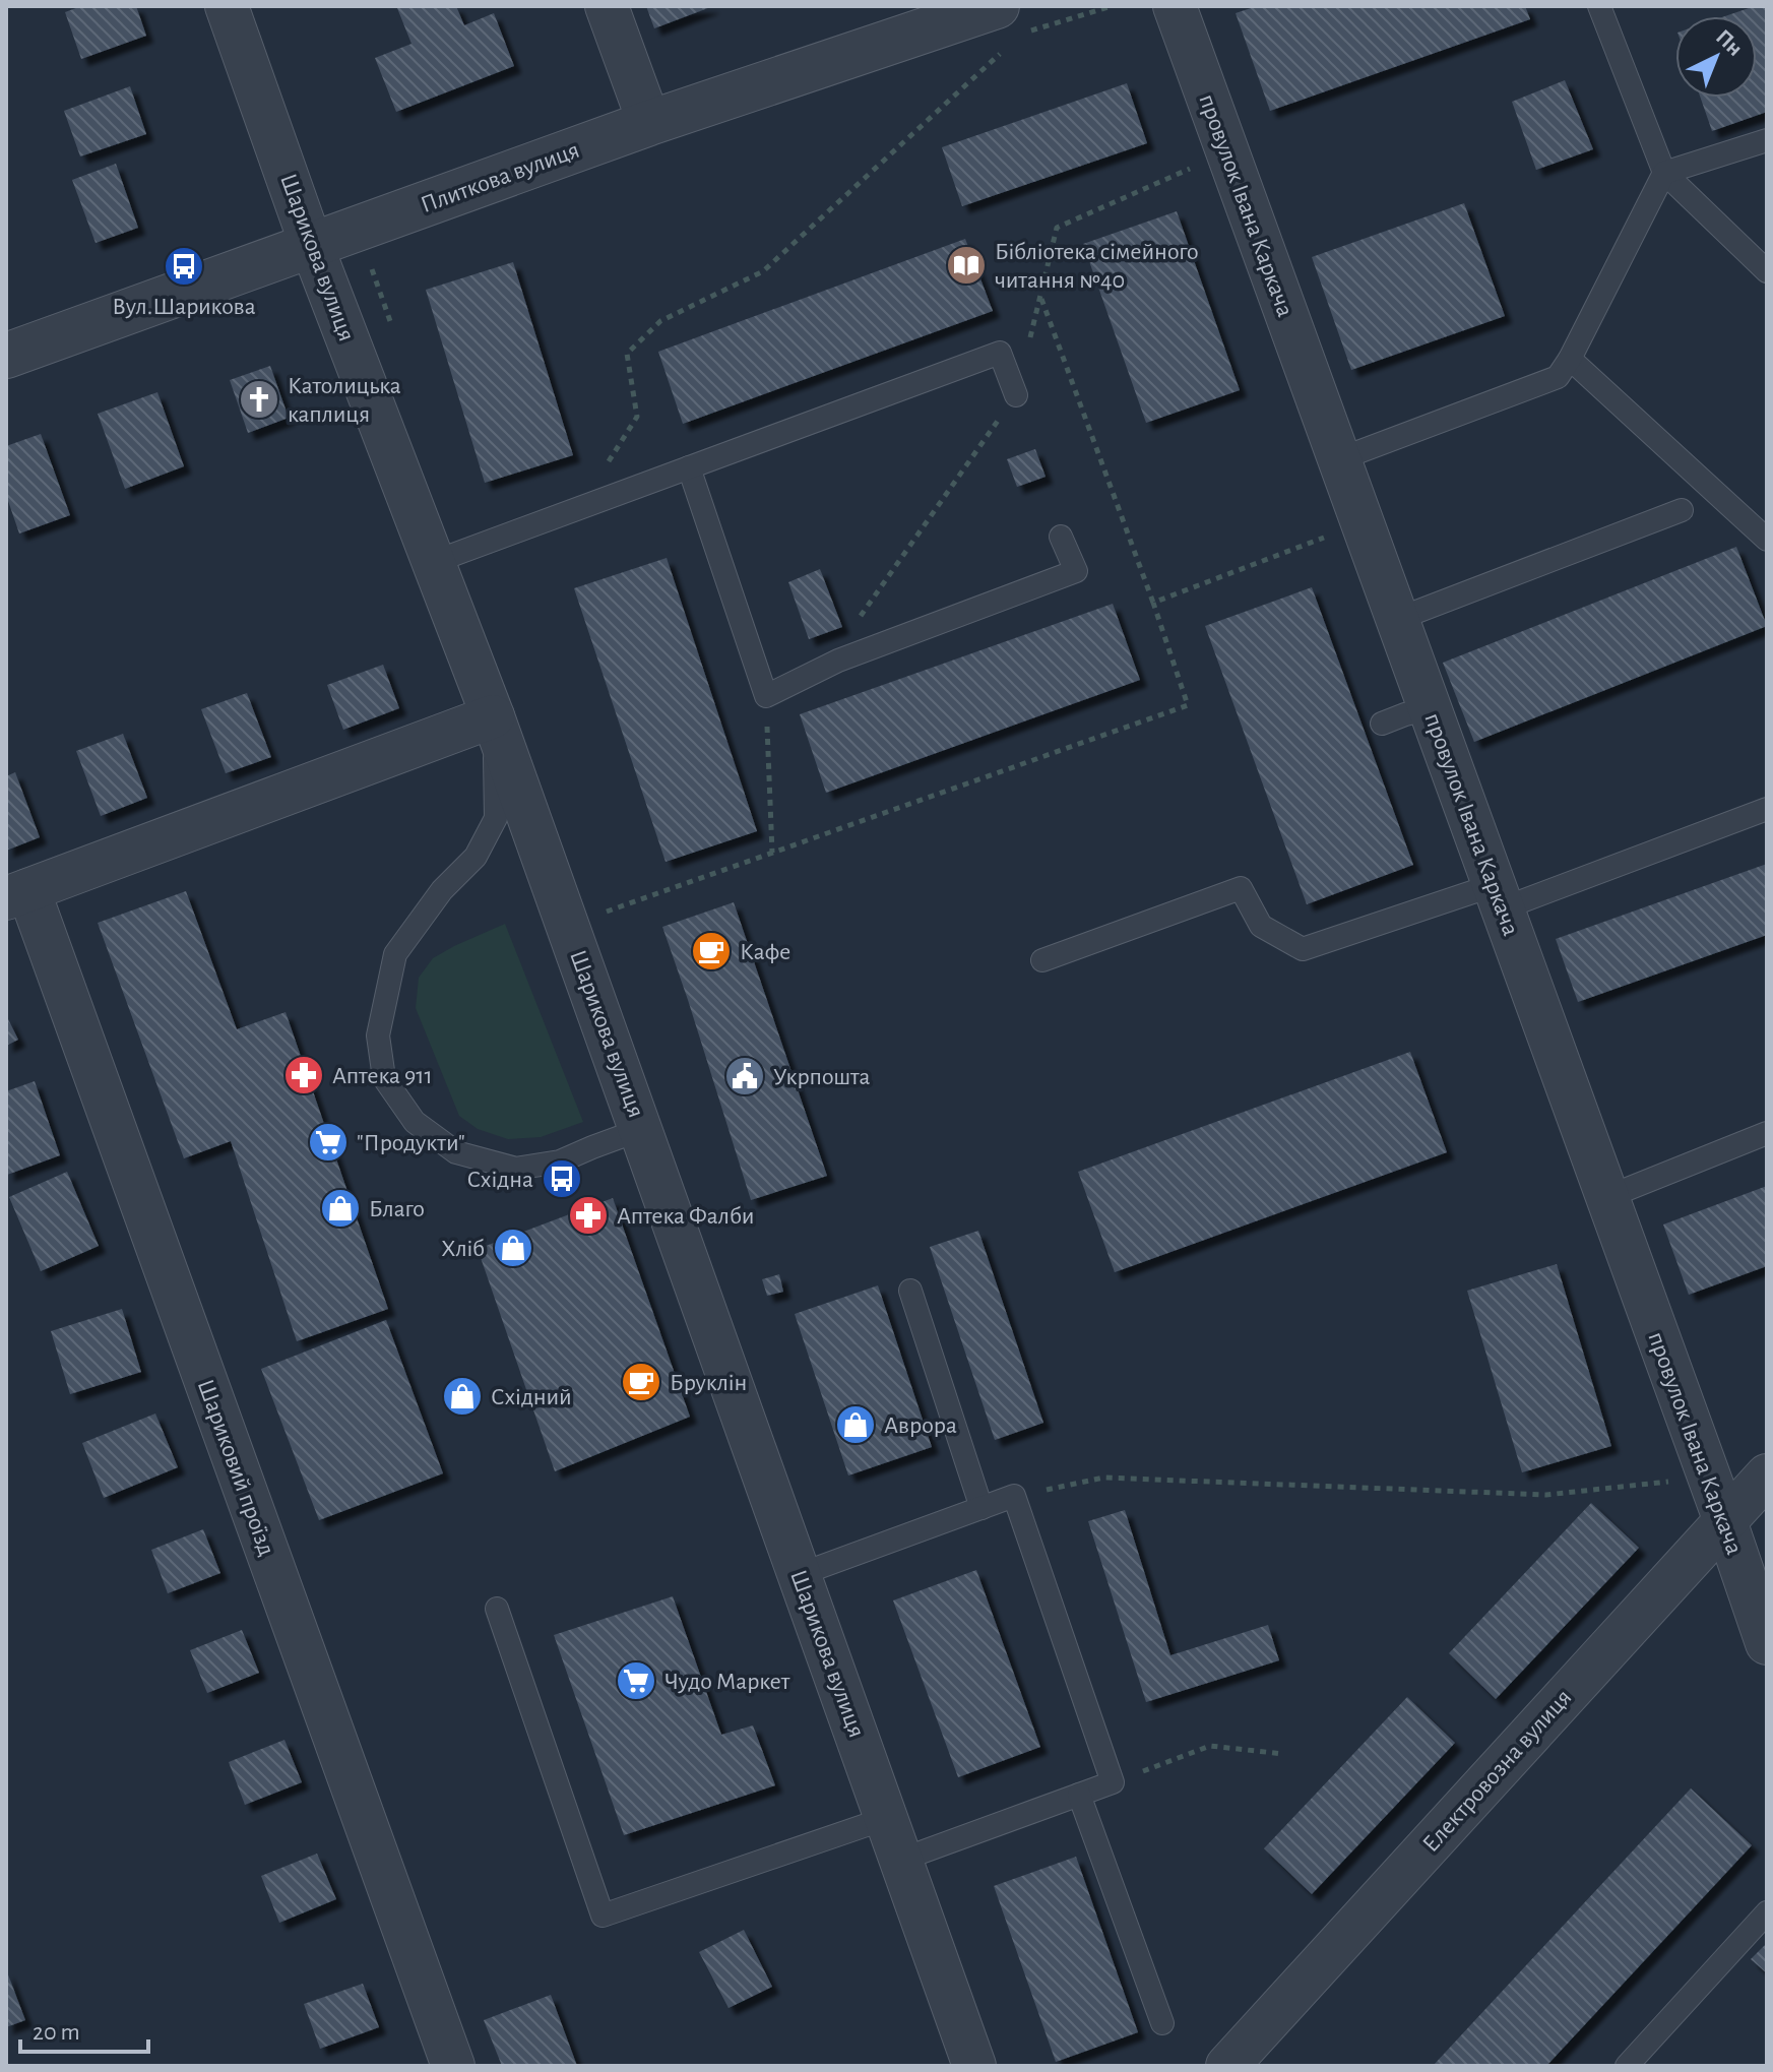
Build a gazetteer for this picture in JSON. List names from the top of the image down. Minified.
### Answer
{"streets":{"street":["Плиткова вулиця","провулок Івана Каркача","Шарикова вулиця","Шариковий проїзд","Електровозна вулиця"]},"crossings":[["Плиткова вулиця","Шарикова вулиця"],["провулок Івана Каркача","Електровозна вулиця"]],"places":{"library":["Бібліотека сімейного читання №40"],"bus stop":["Вул.Шарикова","Східна"],"church":["Католицька каплиця"],"cafe":["Кафе","Бруклін"],"pharmacy":["Аптека 911","Аптека Фалби"],"public building":["Укрпошта"],"supermarket":["\"Продукти\"","Чудо Маркет"],"shop":["Благо","Хліб","Східний","Аврора"]},"scale_bar":"20 m","north":"top right"}
